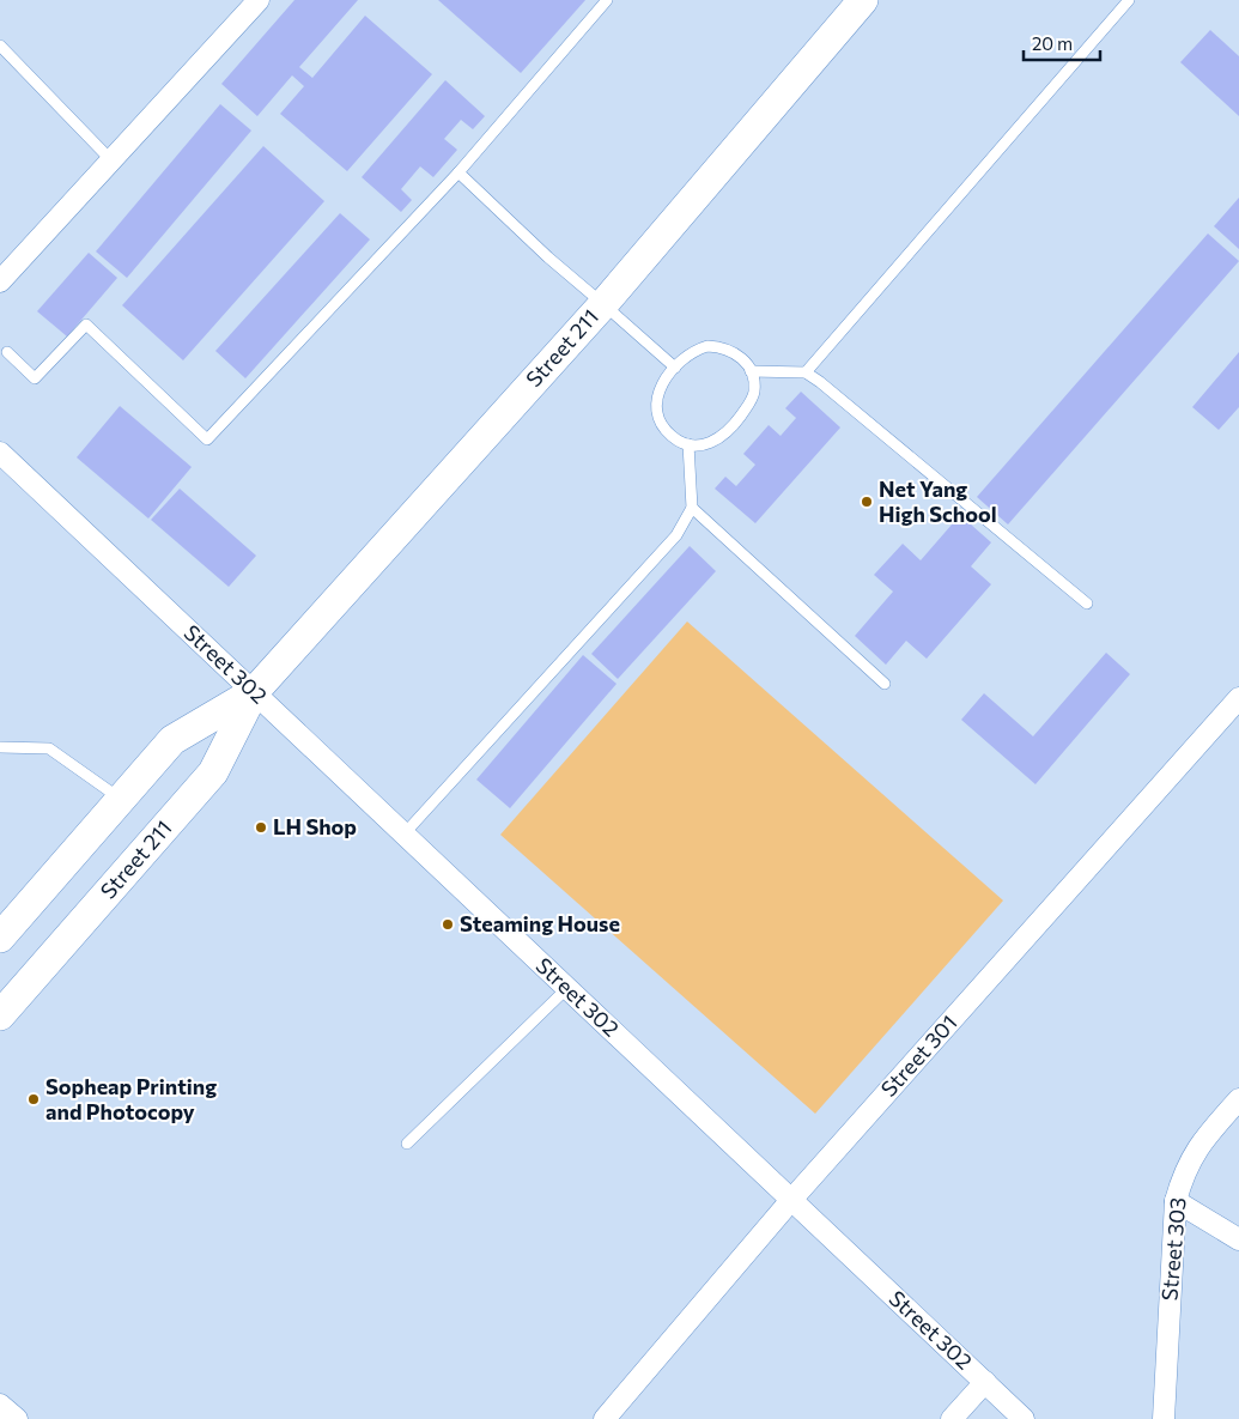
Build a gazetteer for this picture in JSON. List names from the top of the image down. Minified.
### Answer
{"streets":{"main road":["Street 211"],"street":["Street 302","Street 301","Street 303"]},"crossings":[["Street 211","Street 302"],["Street 302","Street 301"]],"places":["Net Yang High School","LH Shop","Steaming House","Sopheap Printing and Photocopy"],"scale_bar":"20 m"}
